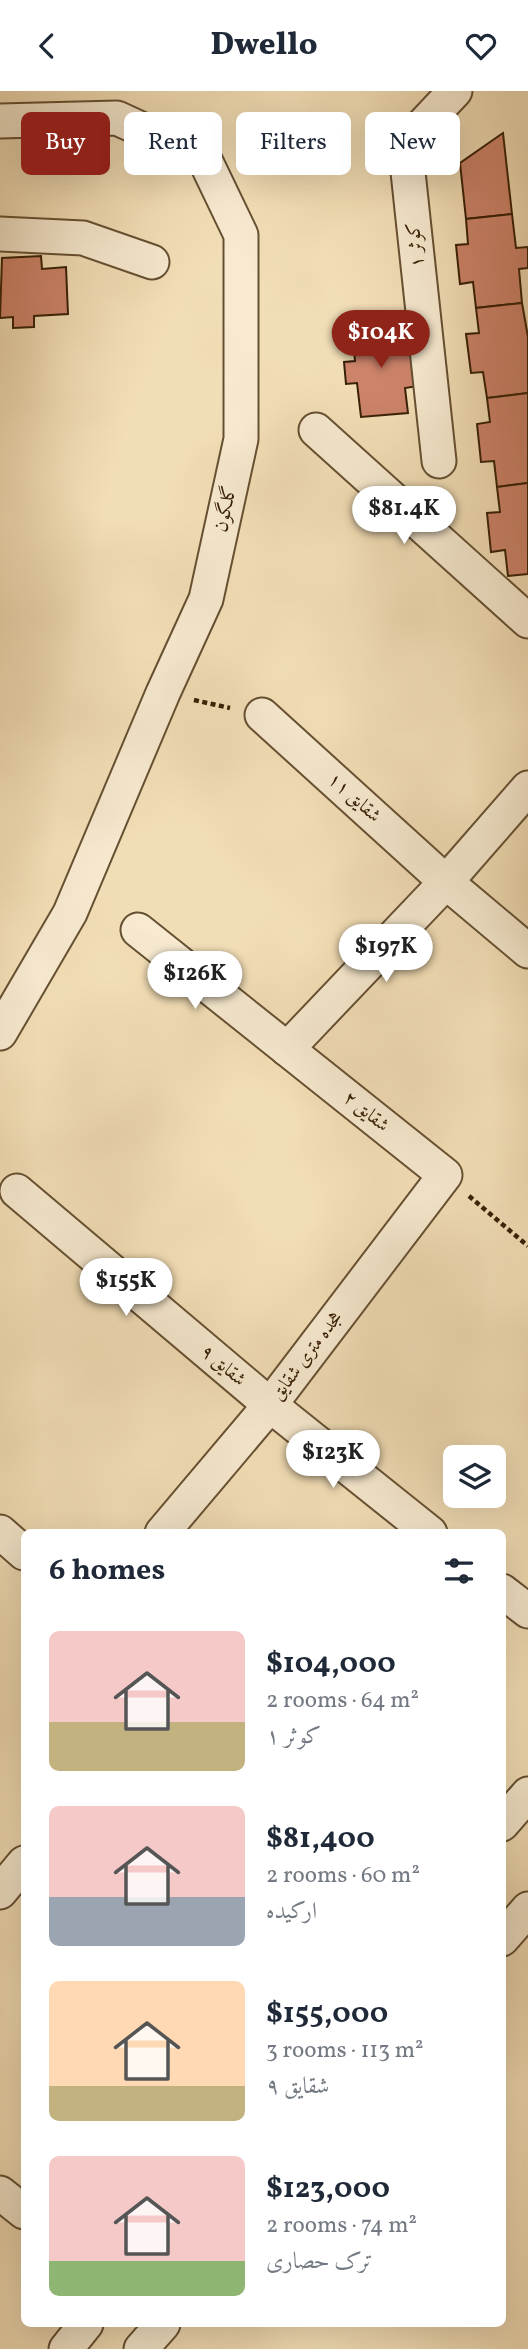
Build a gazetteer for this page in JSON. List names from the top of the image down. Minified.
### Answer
{"streets":{"street":["کوثر ۱","گلگون","شقایق ۱۱","۲ شقایق","هجده متری شقایق","شقایق ۹"]},"crossings":[["۲ شقایق","هجده متری شقایق"],["هجده متری شقایق","شقایق ۹"]],"page":{"header":"Dwello","chip":["Buy","Rent","Filters","New"],"price":["$104K","$81.4K","$197K","$126K","$155K","$123K"],"heading":"6 homes","list":[{"name":"$104,000","note":"2 rooms · 64 m² · کوثر ۱"},{"name":"$81,400","note":"2 rooms · 60 m² · ارکیده"},{"name":"$155,000","note":"3 rooms · 113 m² · شقایق ۹"},{"name":"$123,000","note":"2 rooms · 74 m² · ترک حصاری"}]}}
